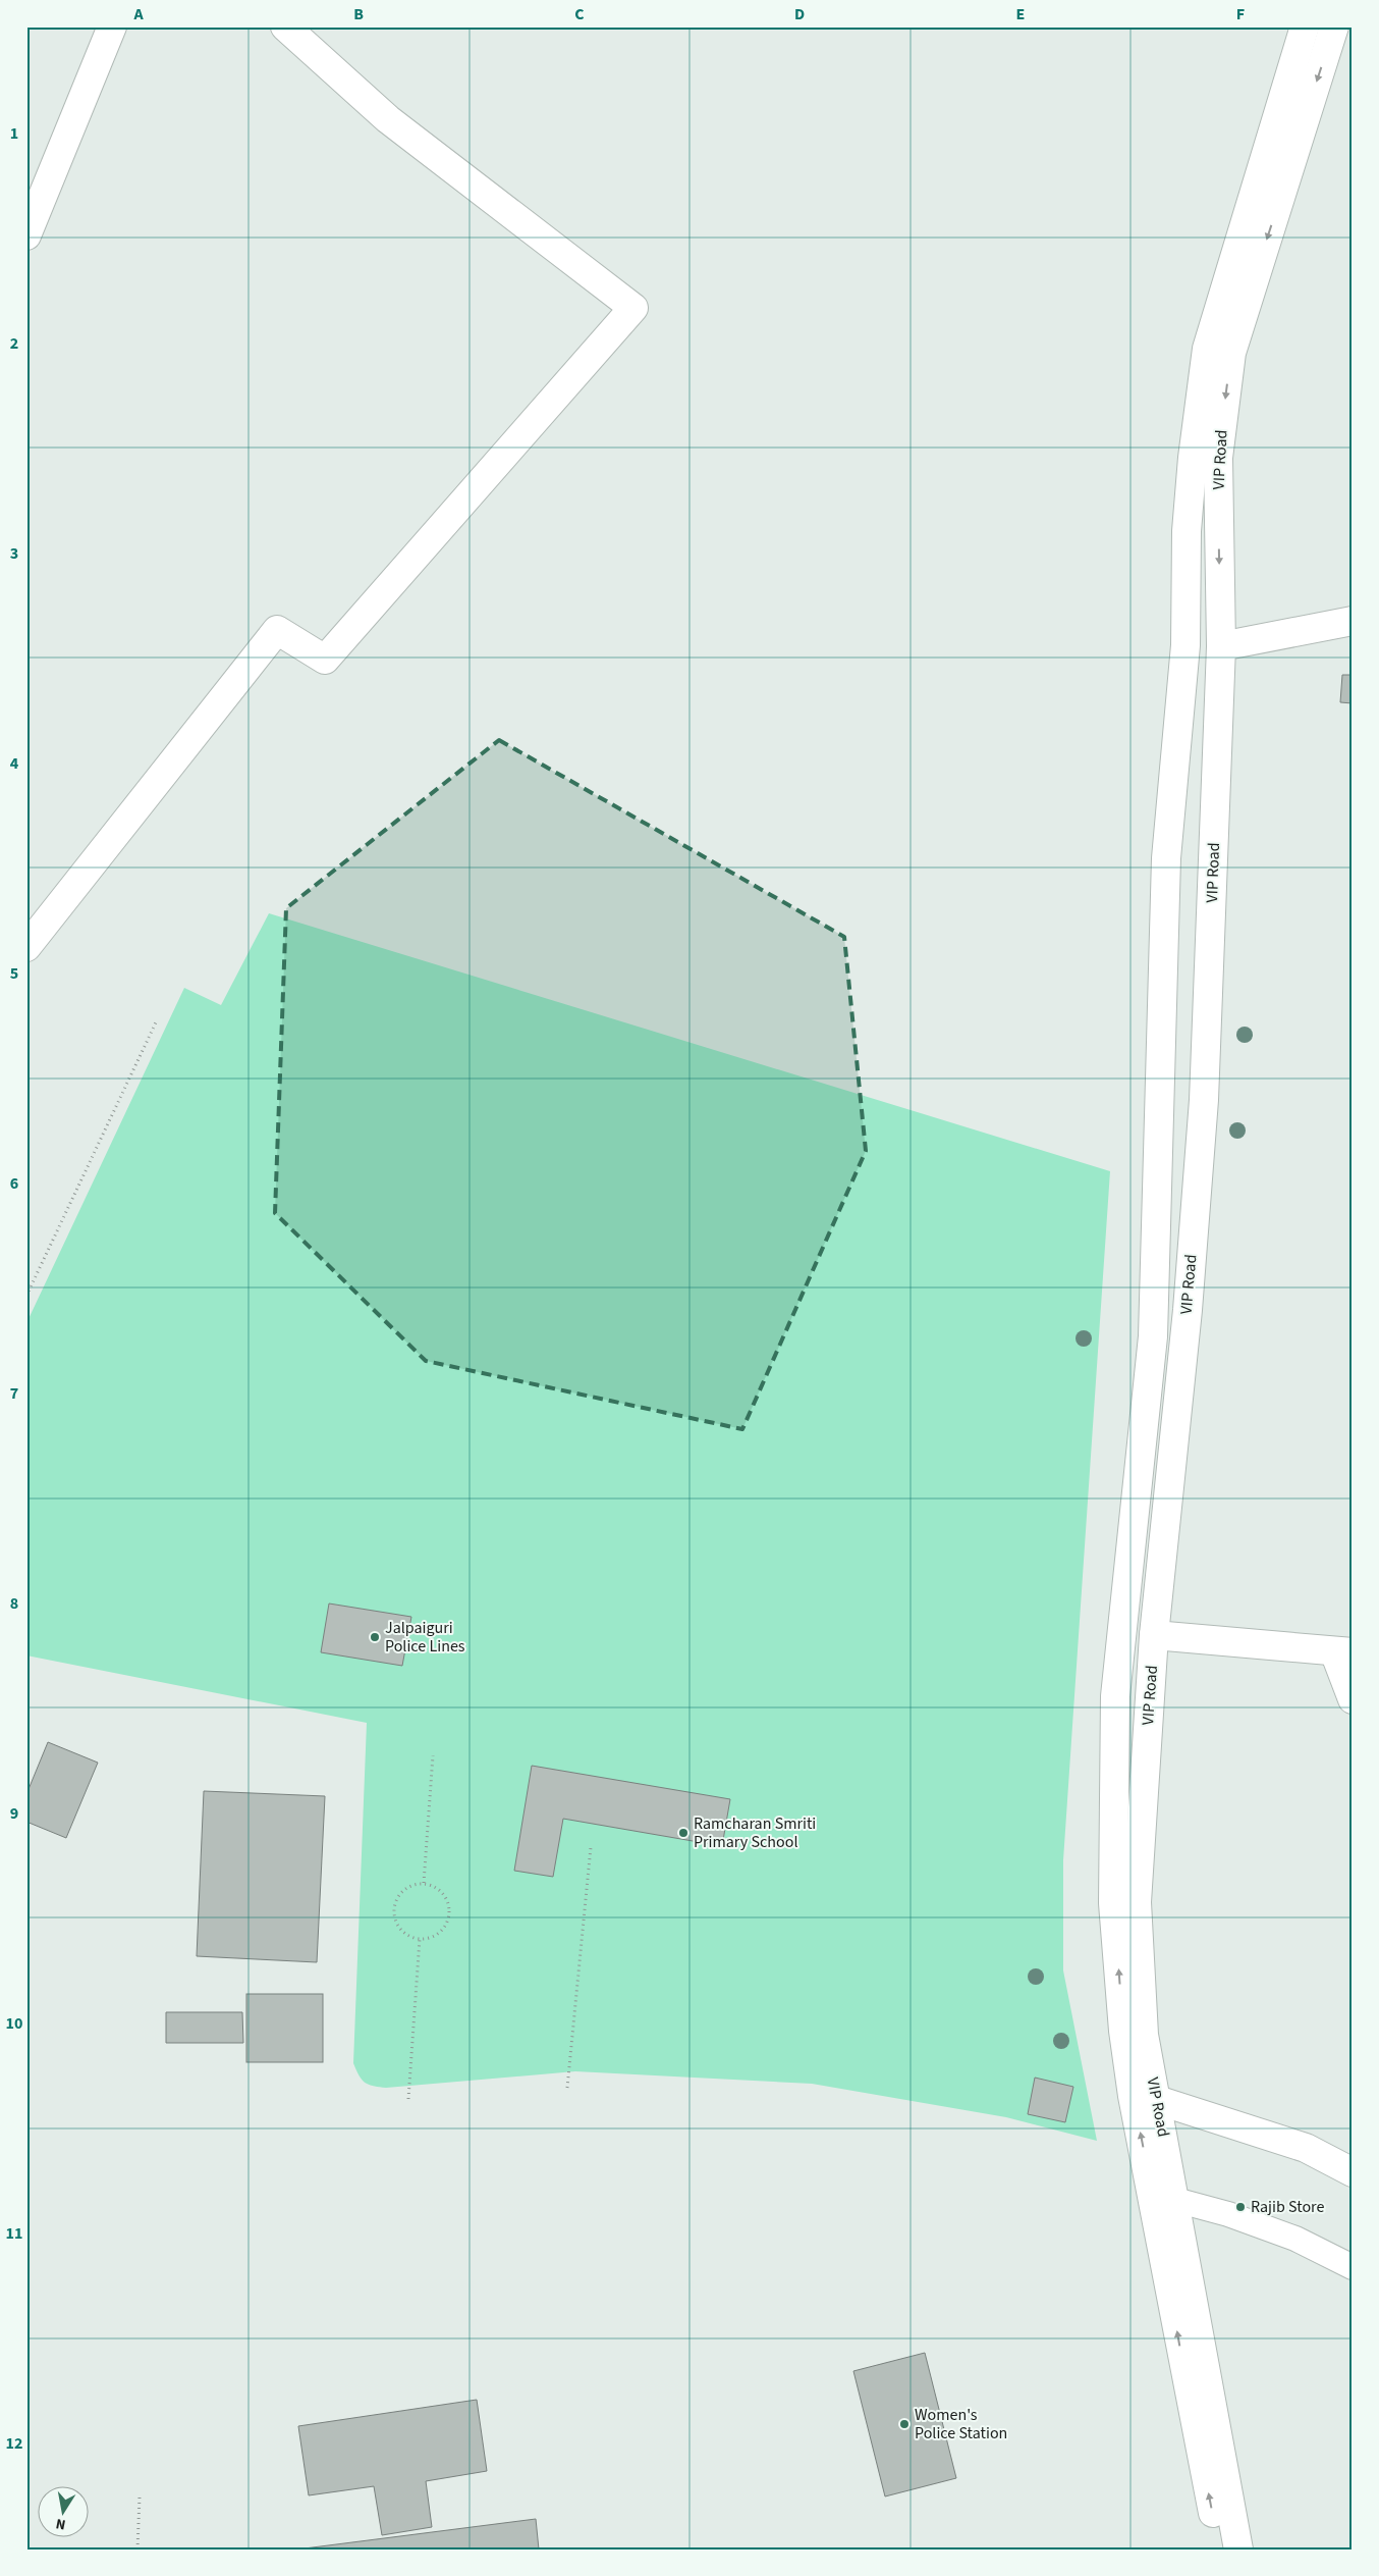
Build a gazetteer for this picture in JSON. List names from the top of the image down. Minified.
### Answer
{"streets":{"street":["VIP Road"]},"places":["Jalpaiguri Police Lines","Ramcharan Smriti Primary School","Rajib Store","Women's Police Station"],"north":"bottom","grid":{"columns":["A","B","C","D","E","F"],"rows":["1","2","3","4","5","6","7","8","9","10","11","12"]}}
